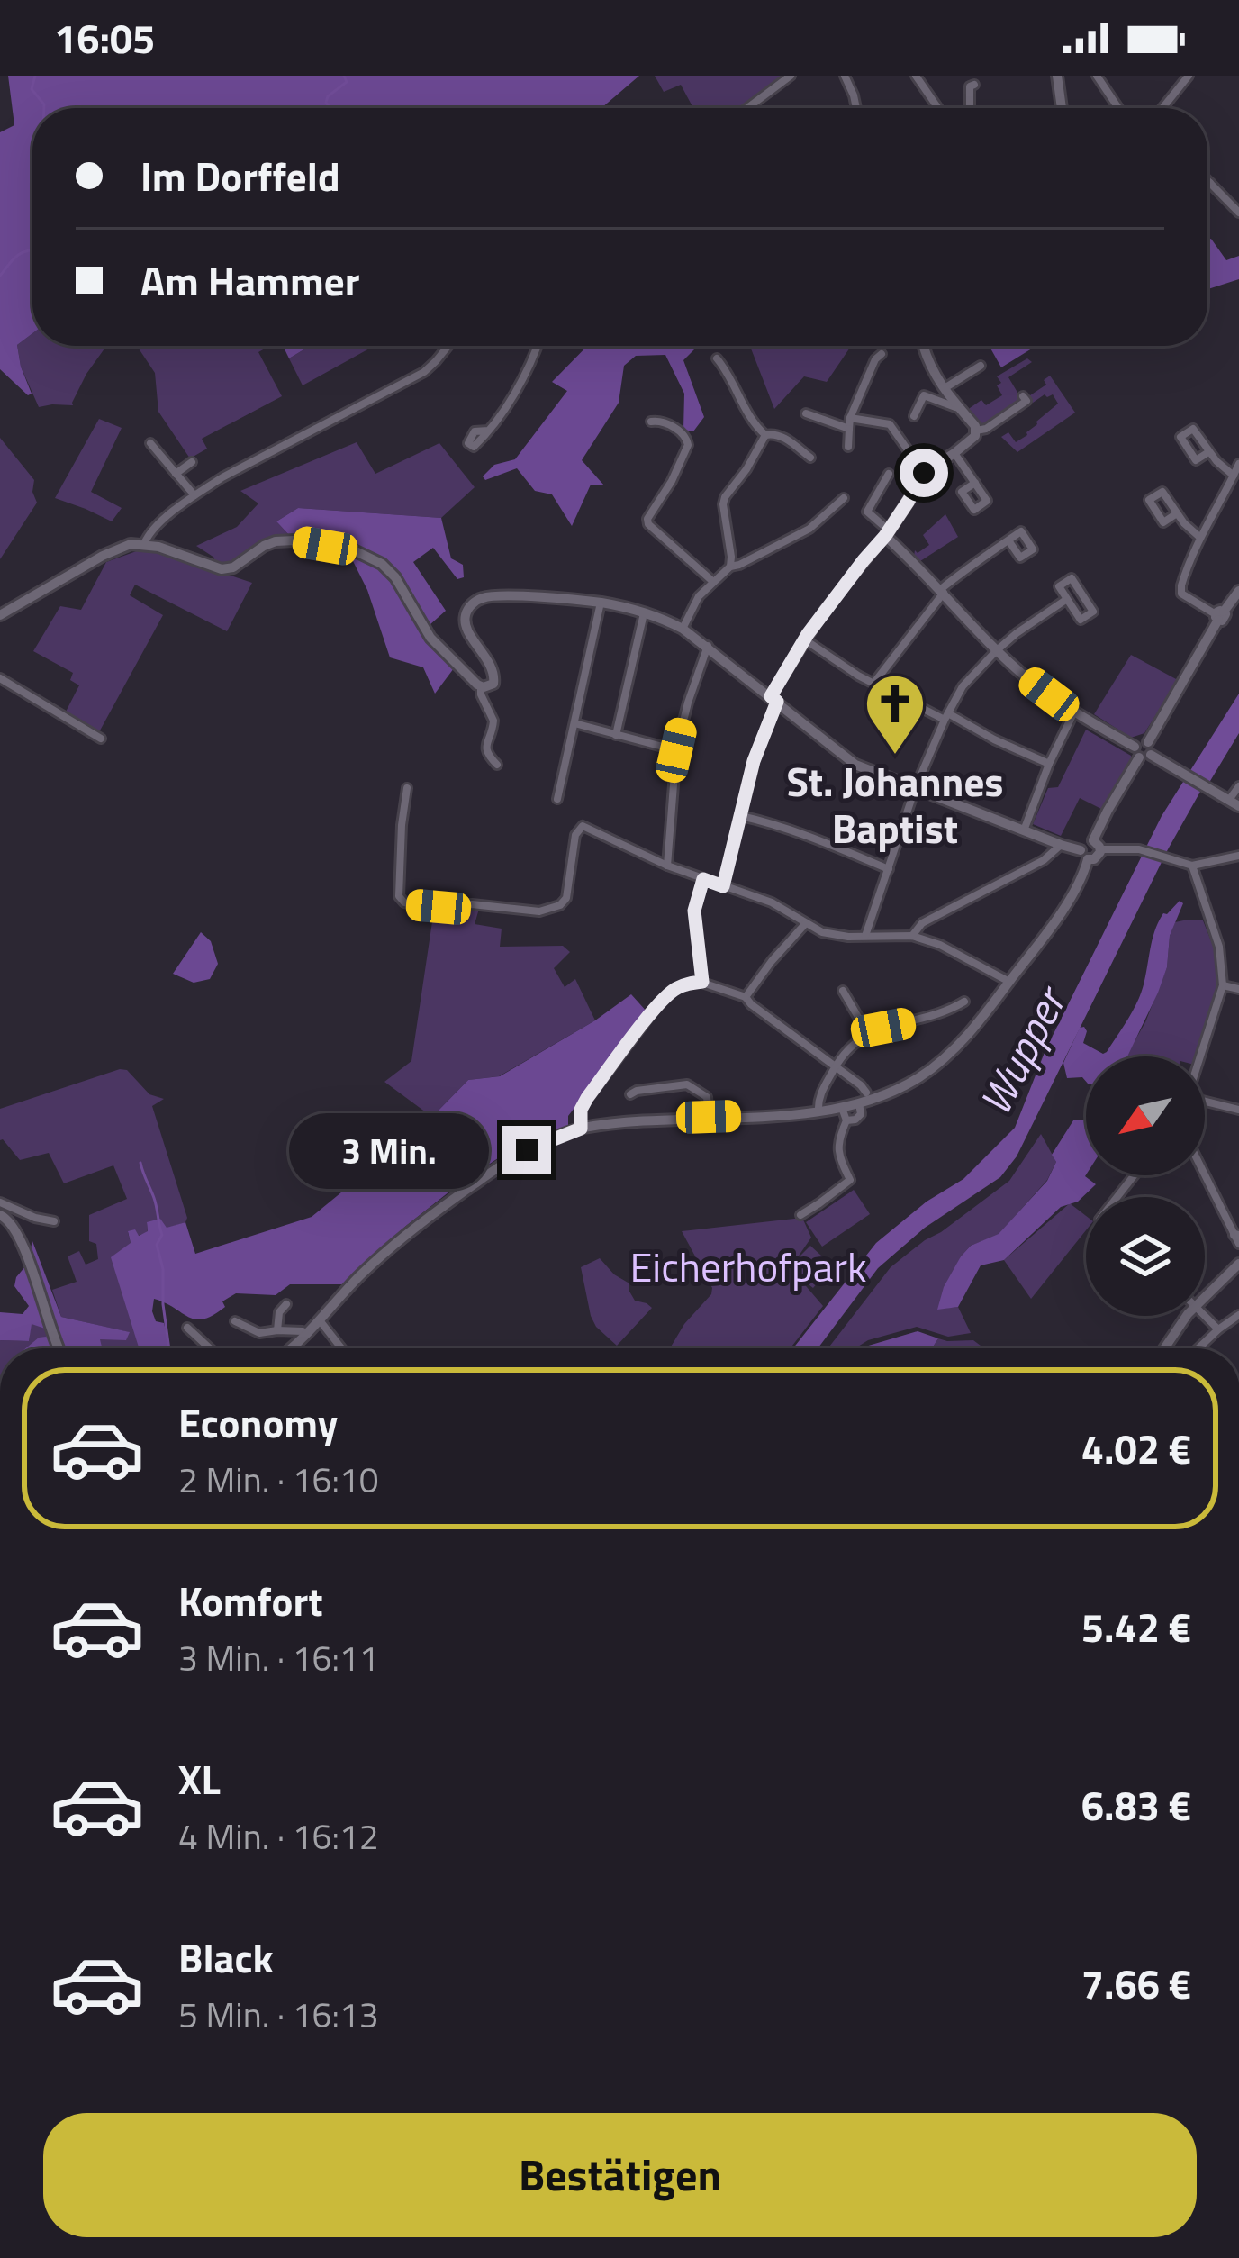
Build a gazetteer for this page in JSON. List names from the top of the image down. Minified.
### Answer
{"water":["Wupper"],"parks":["Eicherhofpark"],"places":{"church":["St. Johannes Baptist"]},"north":"bottom left","page":{"status":"16:05","banner":["Im Dorffeld","Am Hammer"],"bubble":"3 Min.","list":[{"name":"Economy","note":"2 Min. · 16:10","value":"4.02 €"},{"name":"Komfort","note":"3 Min. · 16:11","value":"5.42 €"},{"name":"XL","note":"4 Min. · 16:12","value":"6.83 €"},{"name":"Black","note":"5 Min. · 16:13","value":"7.66 €"}],"buttons":"Bestätigen"}}
